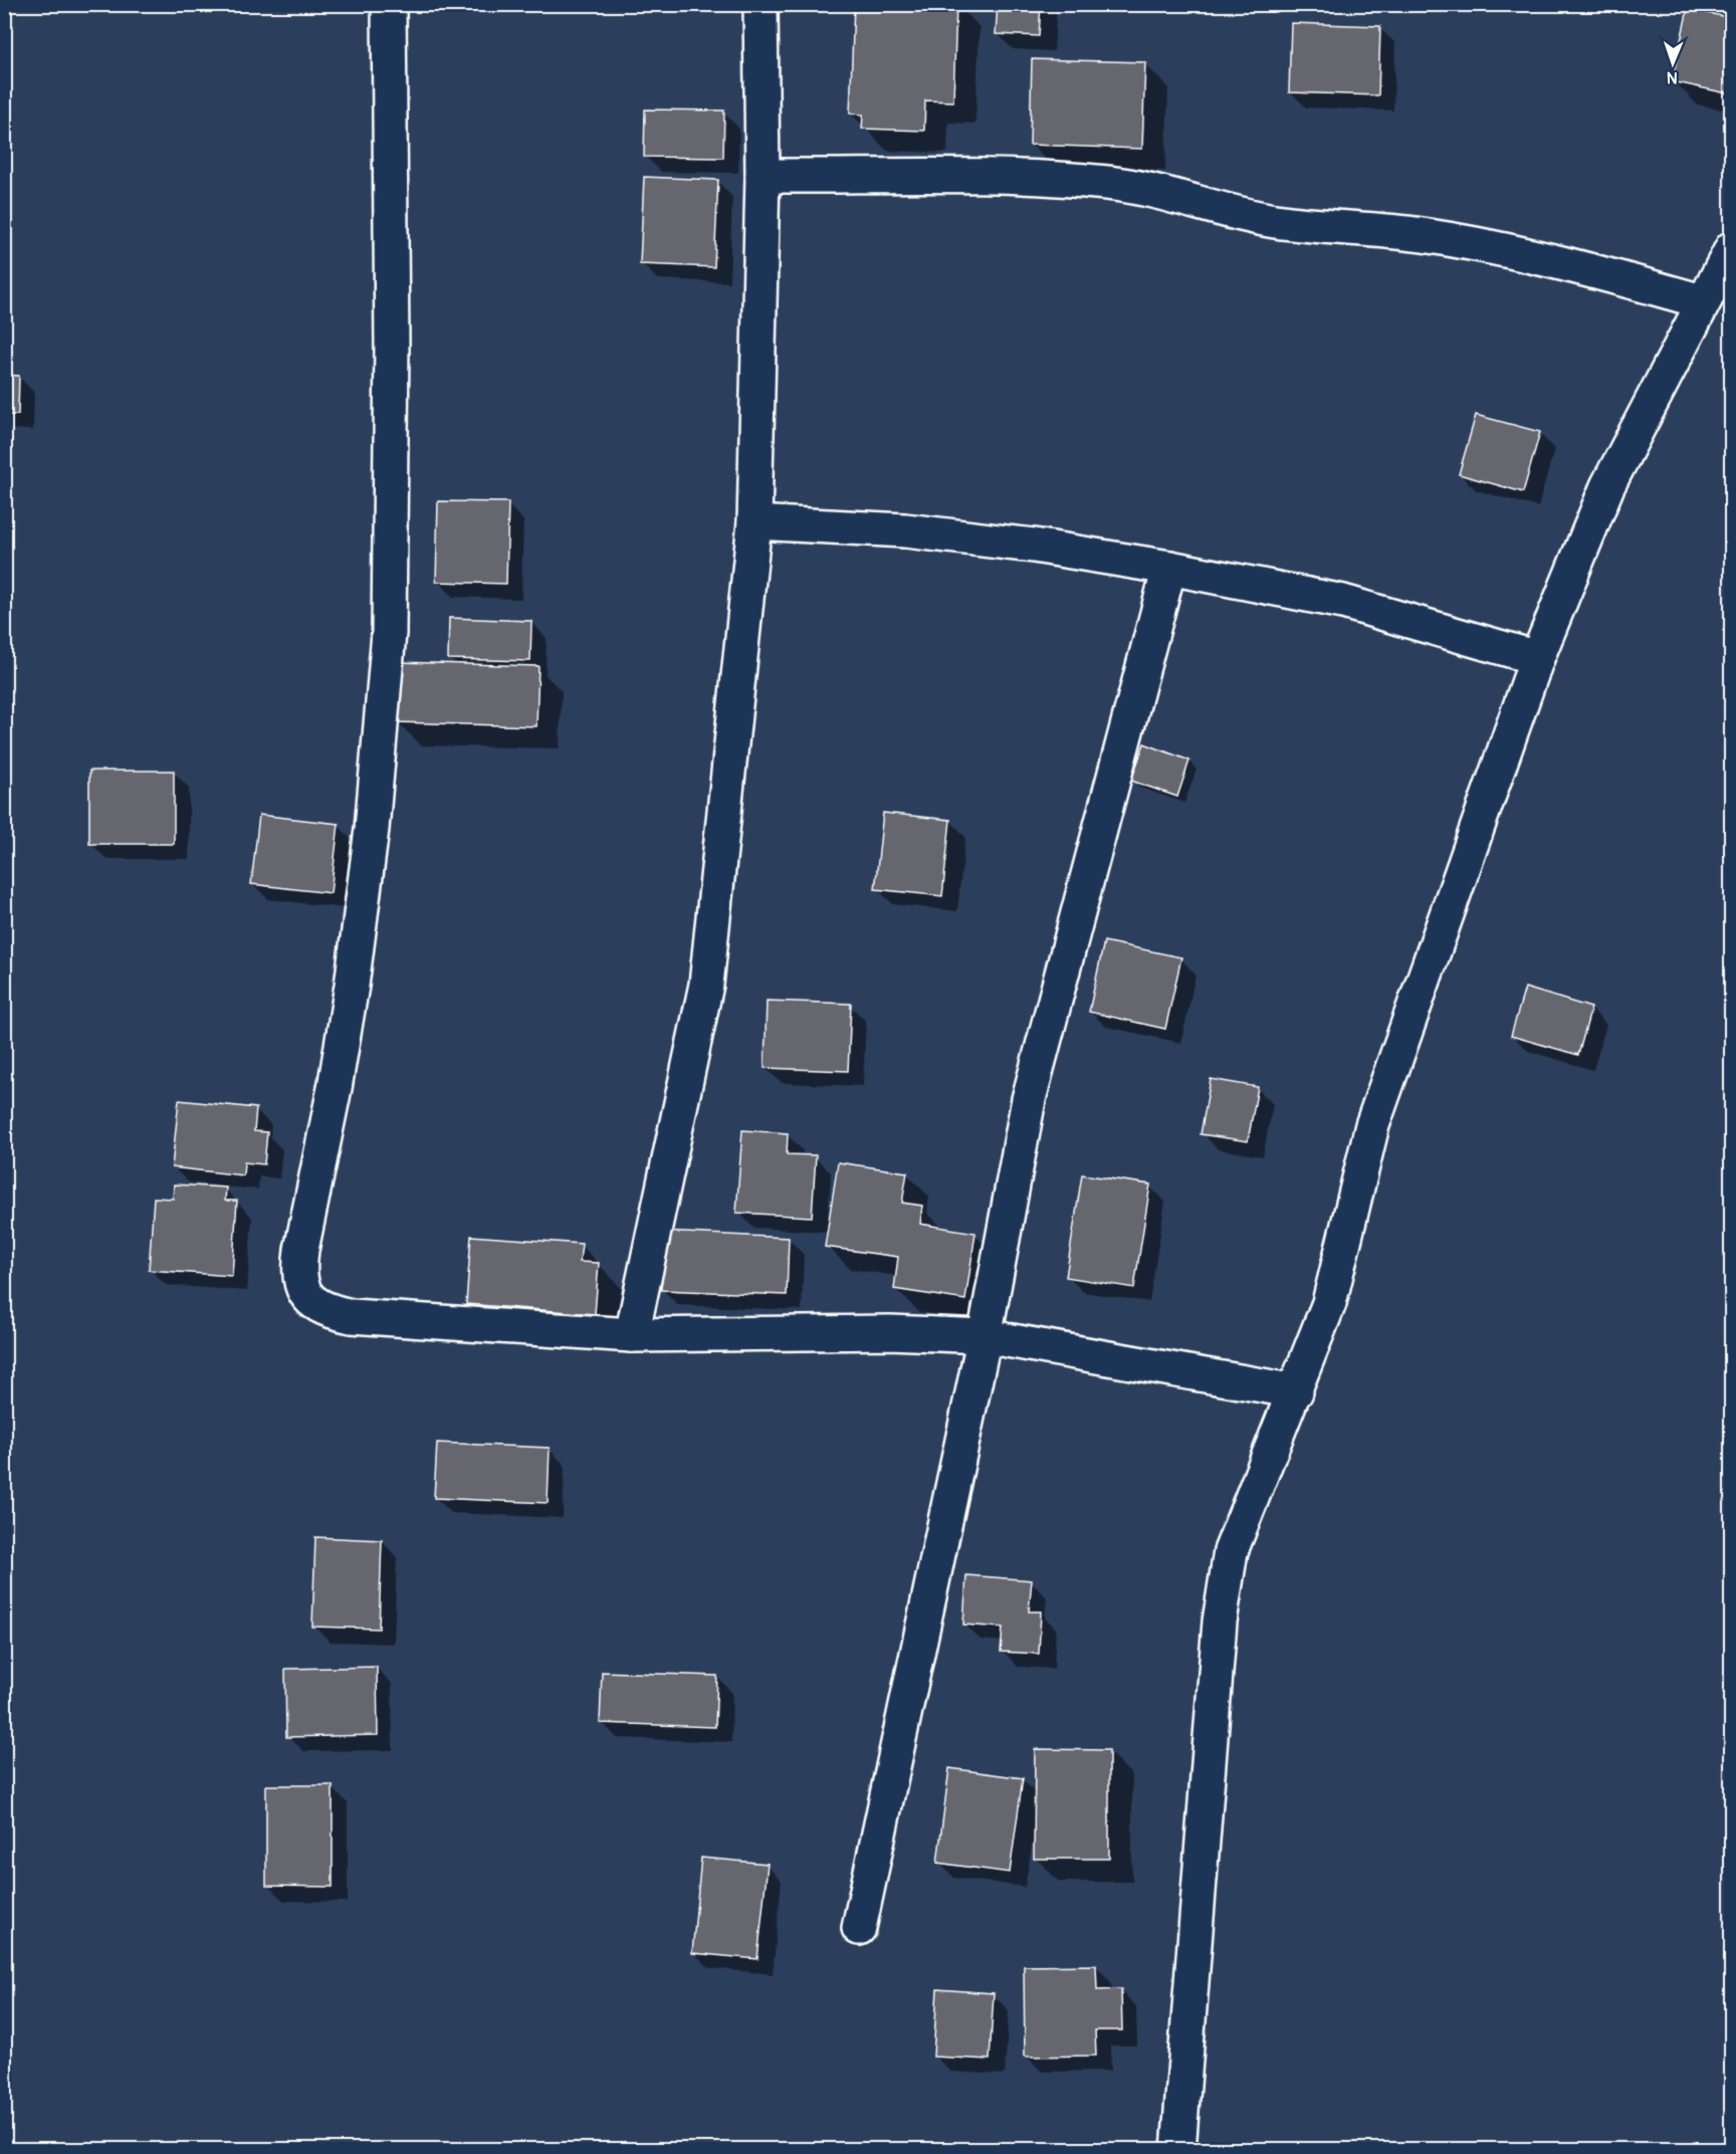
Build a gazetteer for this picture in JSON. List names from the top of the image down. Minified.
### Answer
{"north":"bottom"}
